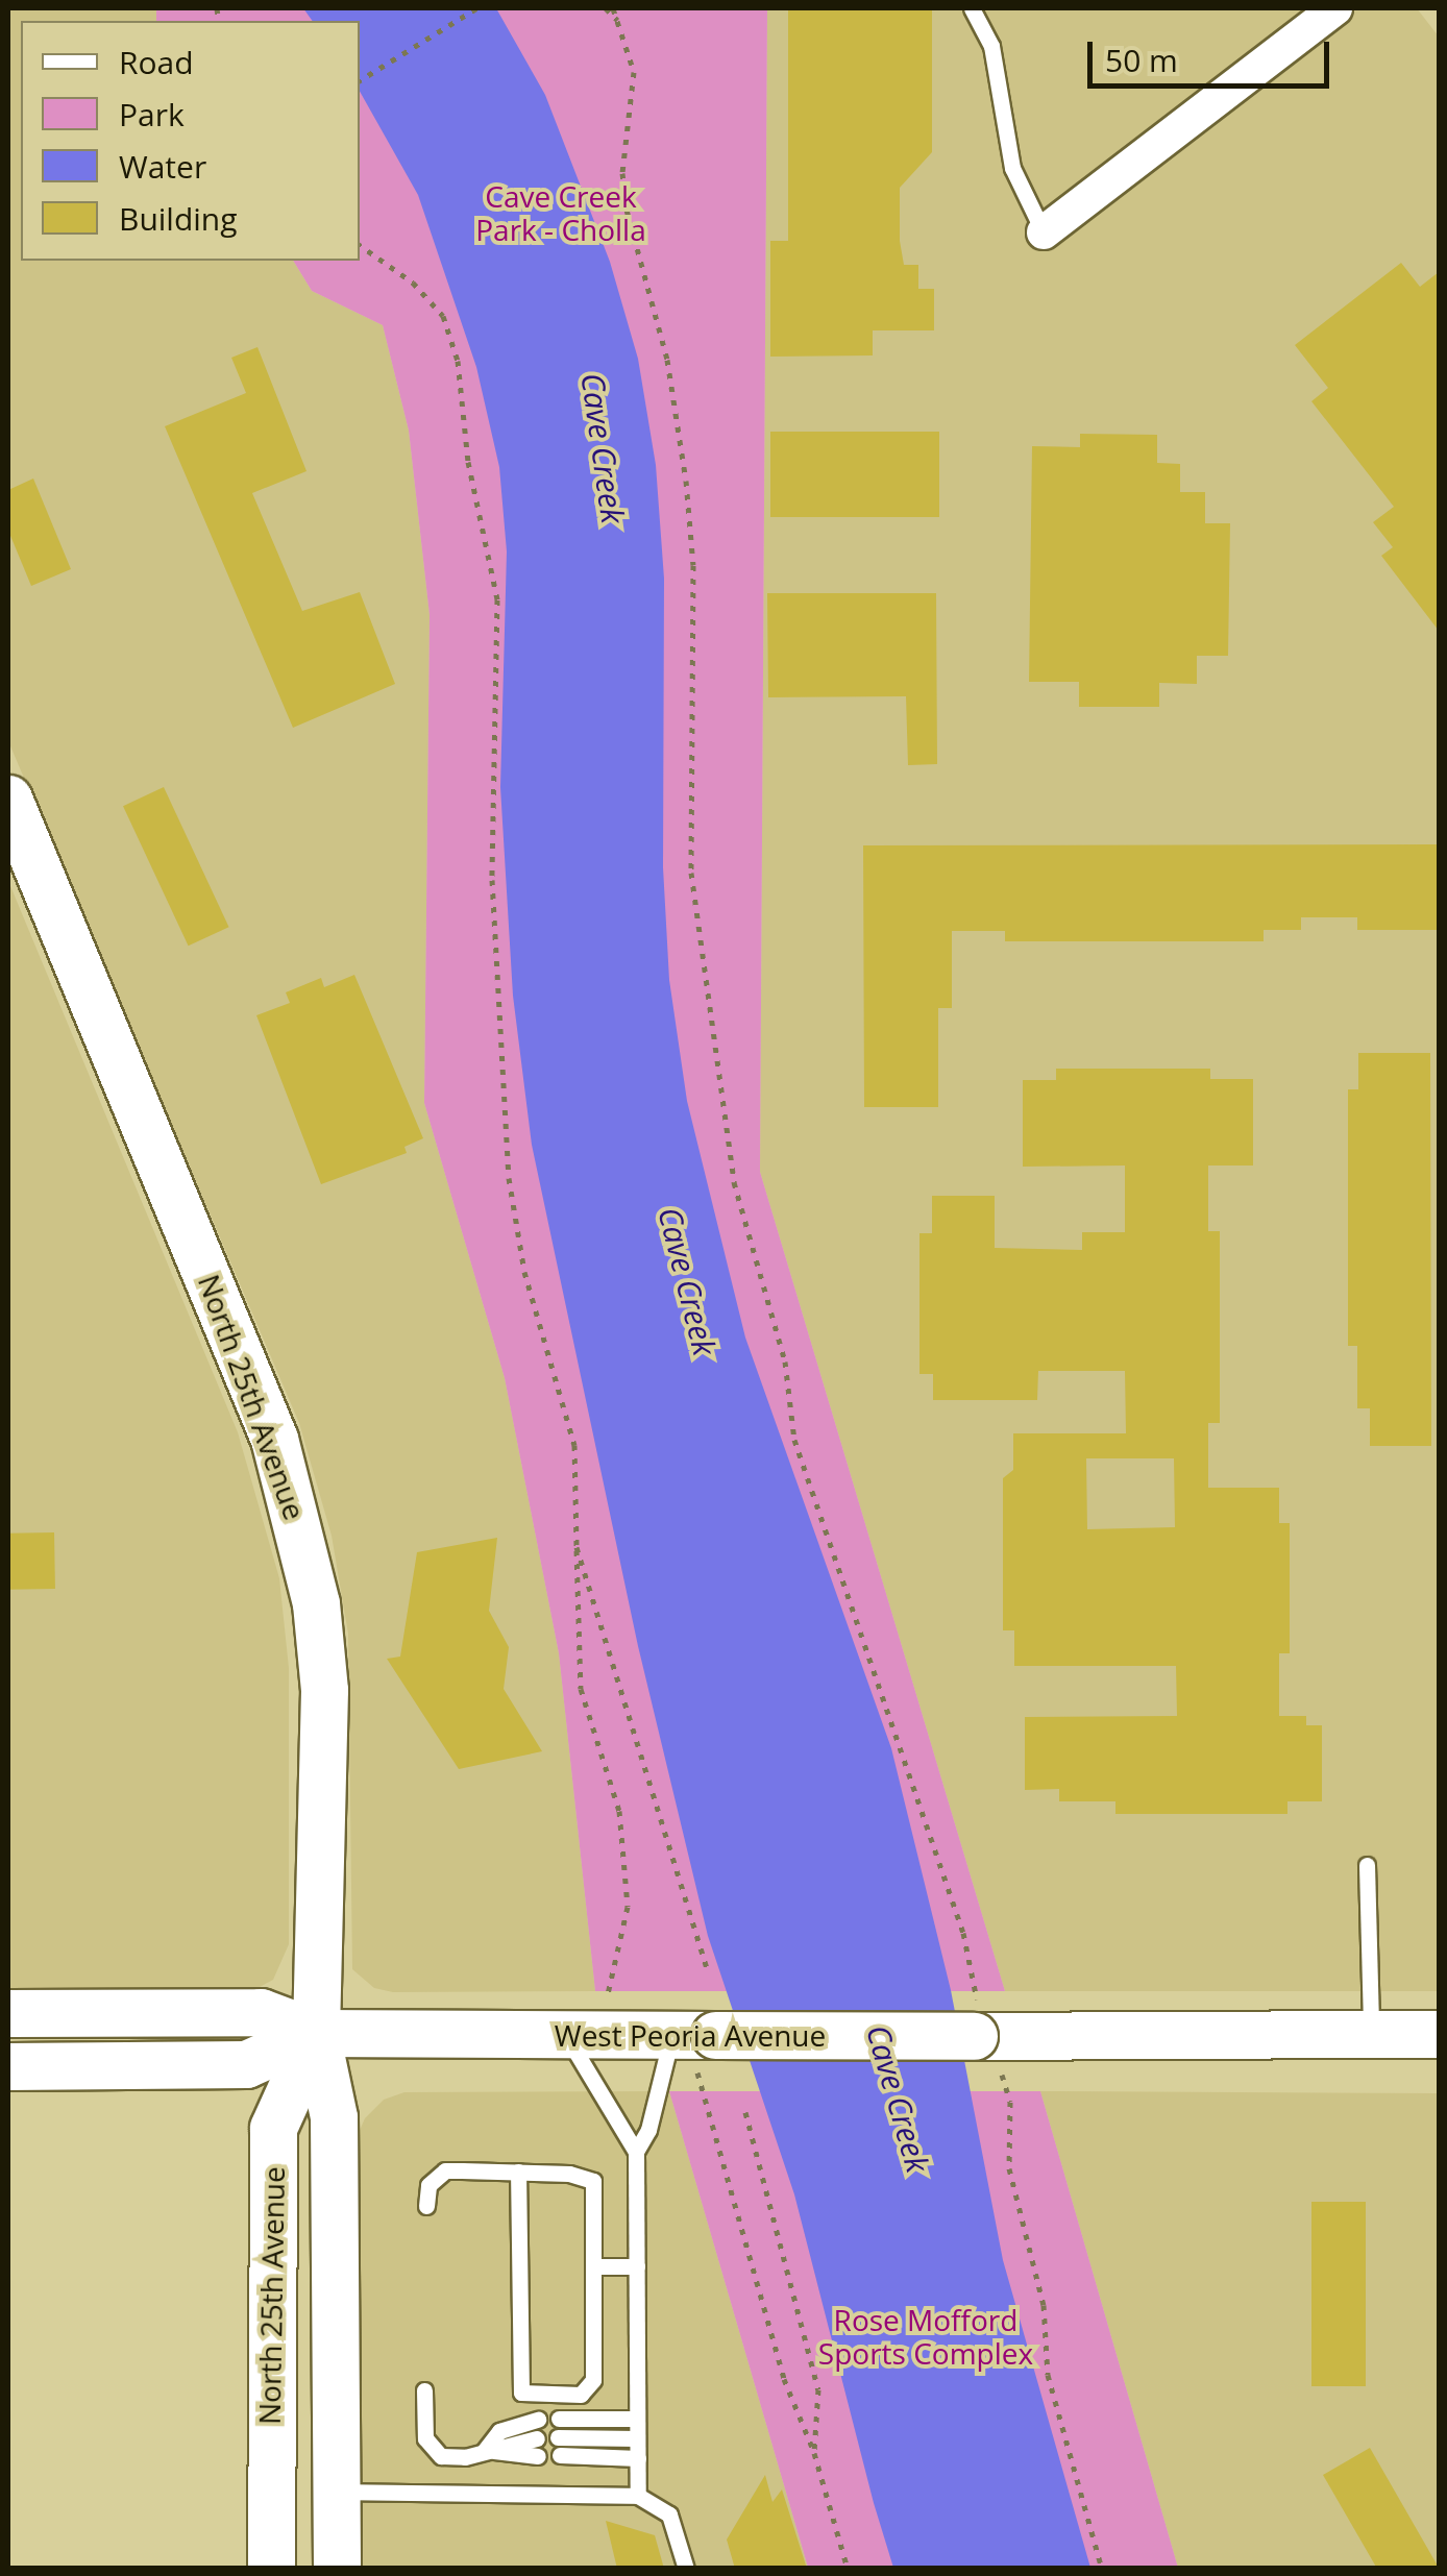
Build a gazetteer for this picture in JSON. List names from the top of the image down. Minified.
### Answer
{"streets":{"street":["North 25th Avenue","West Peoria Avenue"]},"crossings":[["North 25th Avenue","West Peoria Avenue"]],"water":["Cave Creek"],"parks":["Cave Creek Park - Cholla","Rose Mofford Sports Complex"],"legend":["Road","Park","Water","Building"],"scale_bar":"50 m"}
